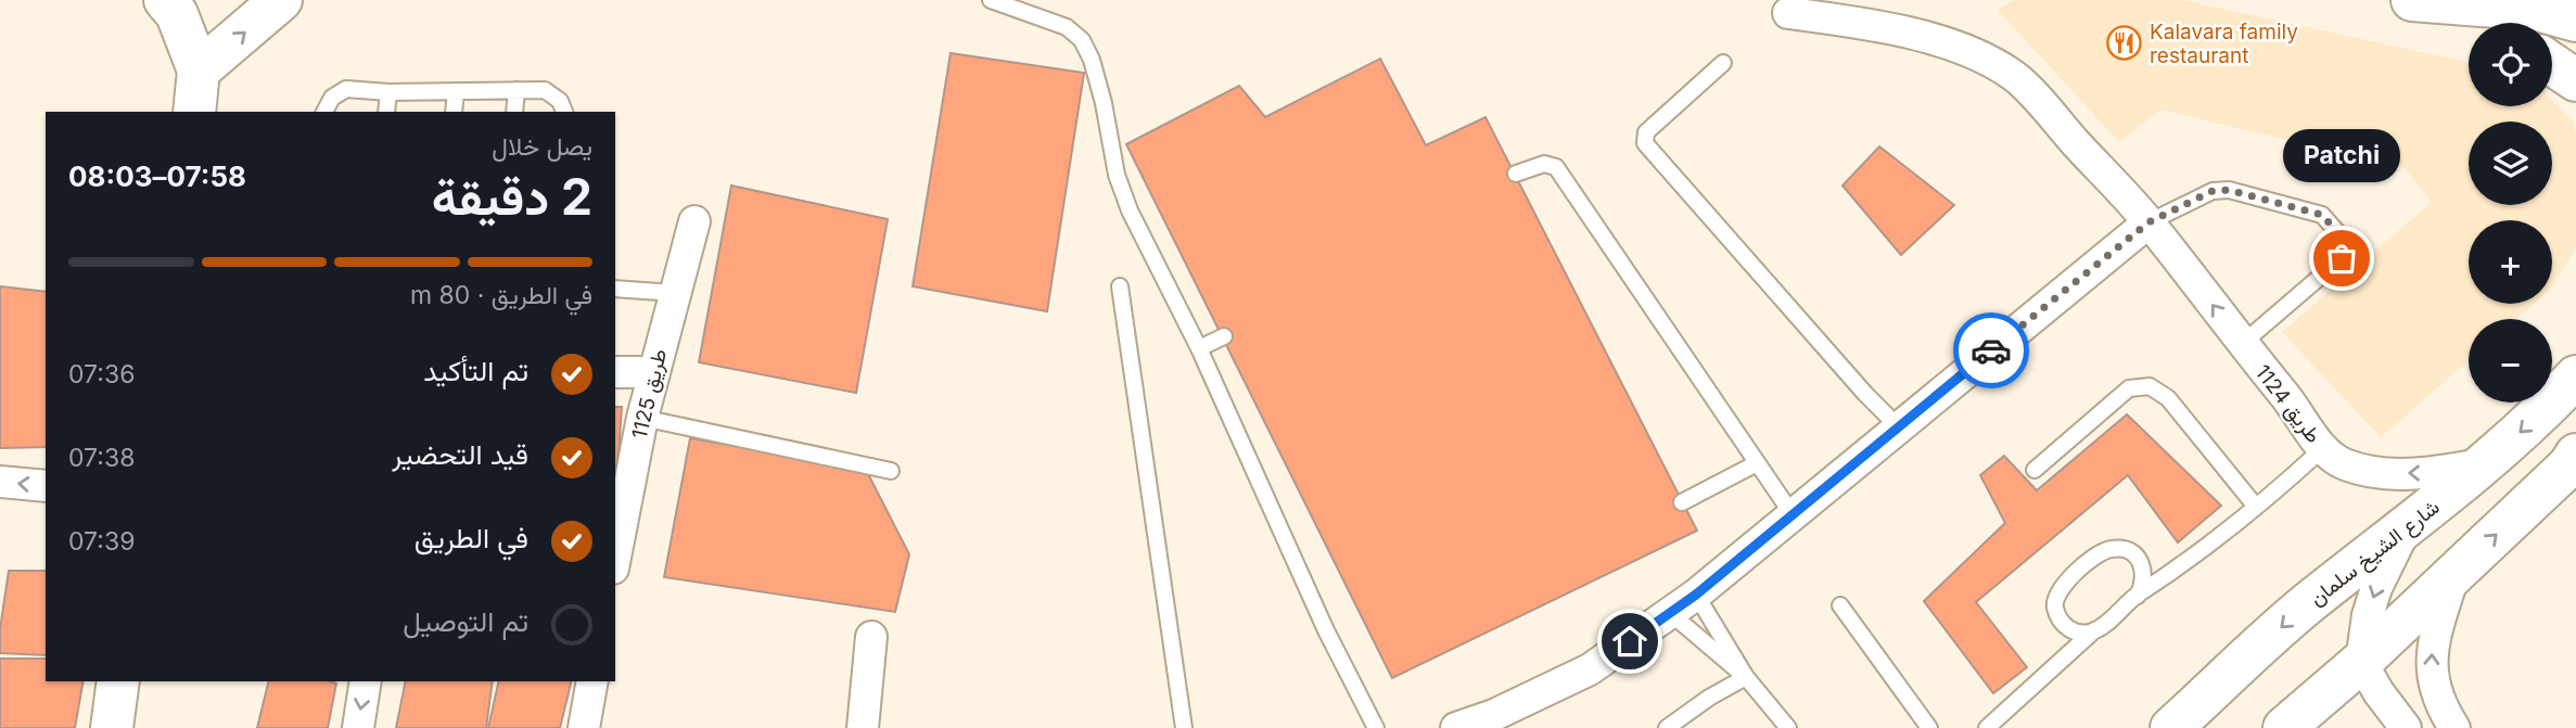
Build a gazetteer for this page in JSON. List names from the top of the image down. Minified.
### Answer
{"streets":{"main road":["شارع الشيخ سلمان"],"street":["طريق 1125","طريق 1124"]},"crossings":[["طريق 1124","شارع الشيخ سلمان"]],"places":{"restaurant":["Kalavara family restaurant"],"other":["Patchi"]},"page":{"map_buttons":["+","−"],"heading":["2 دقيقة","يصل خلال","07:58–08:03"],"bubble":"Patchi","bar":"في الطريق · 80 m","list":[["تم التأكيد","07:36"],["قيد التحضير","07:38"],["في الطريق","07:39"],"تم التوصيل"]}}
